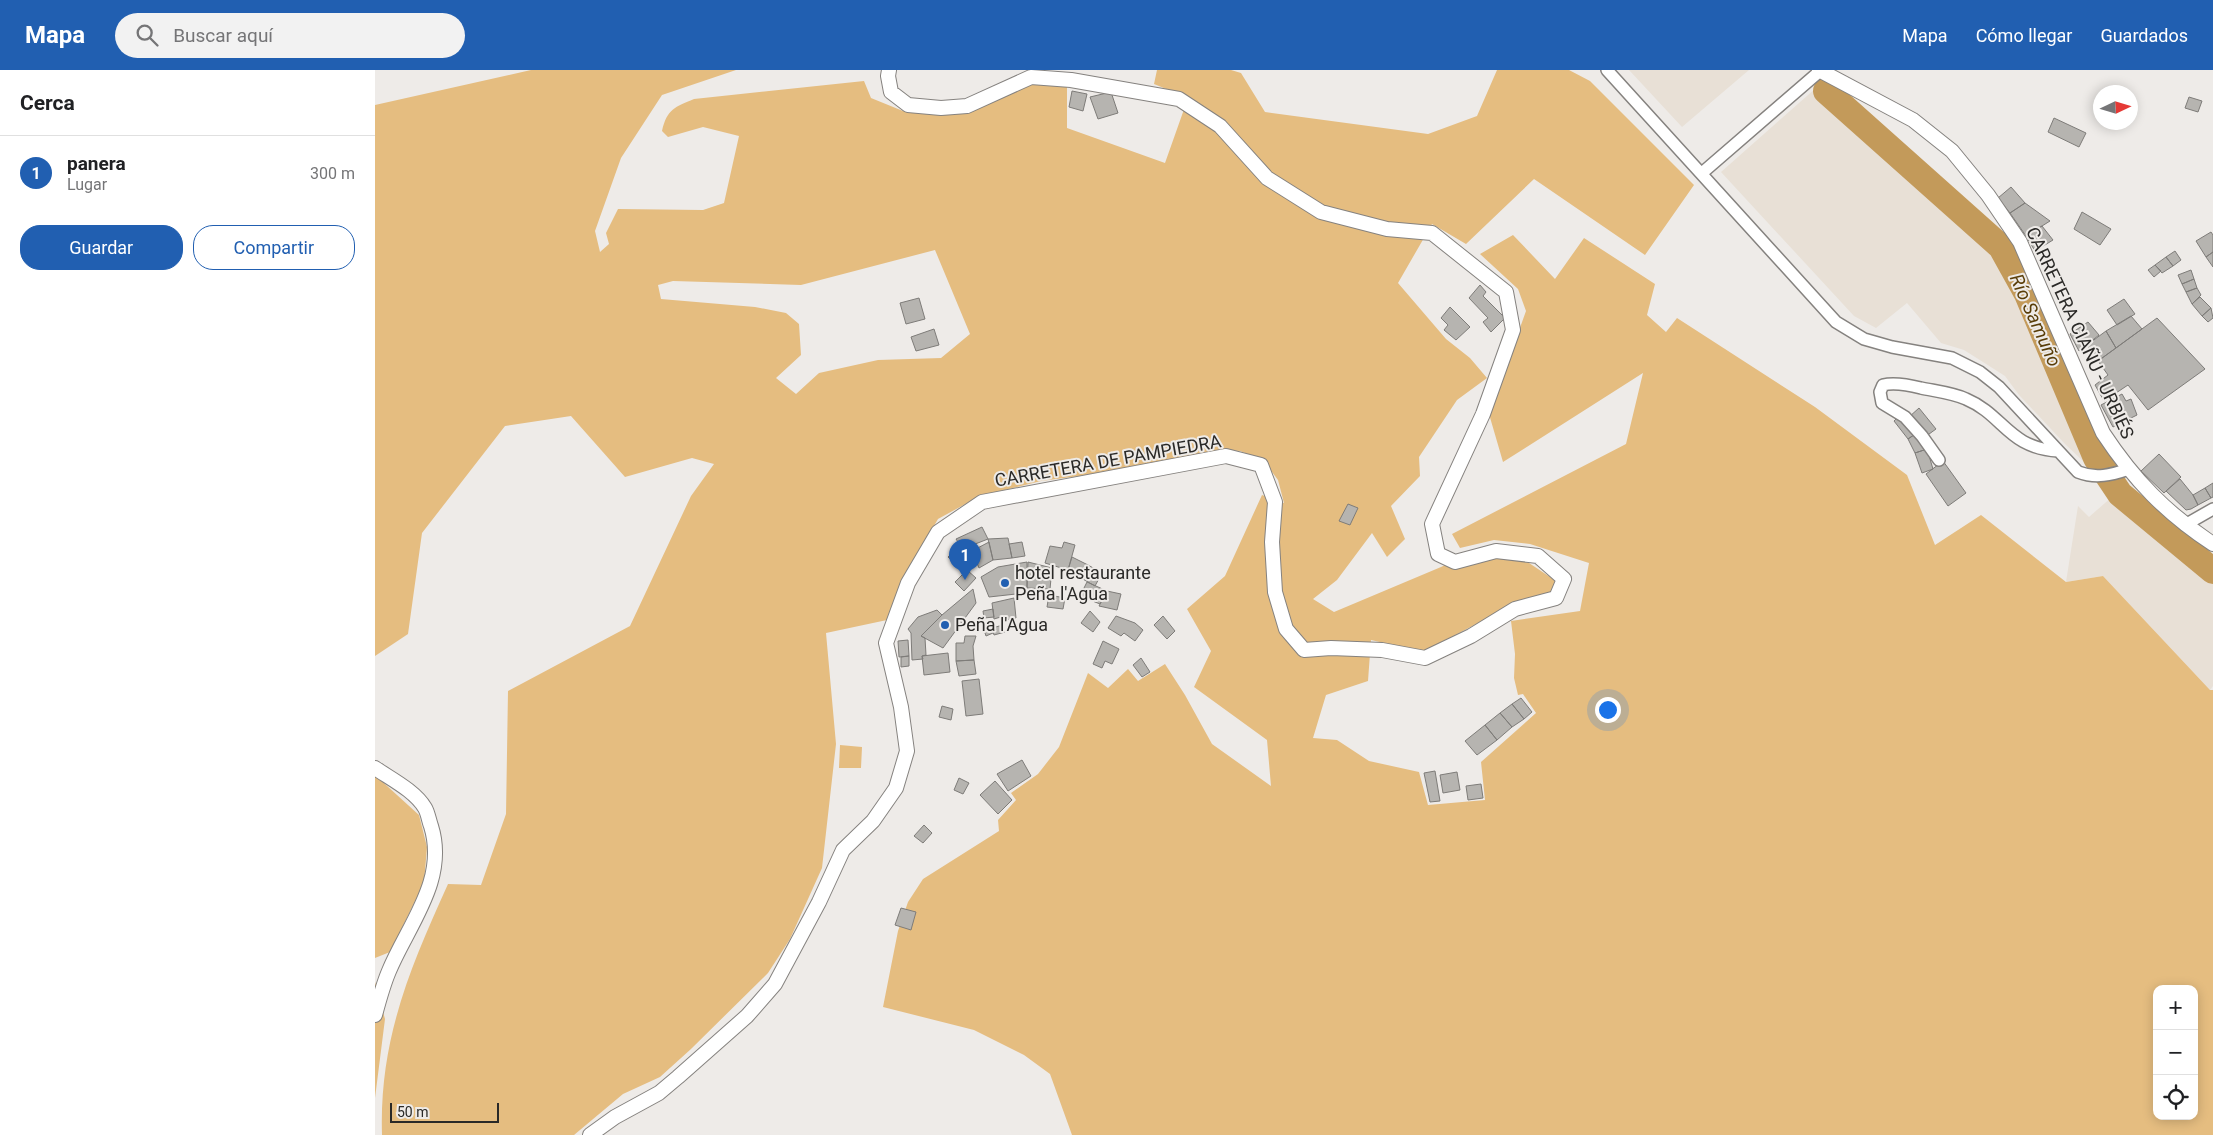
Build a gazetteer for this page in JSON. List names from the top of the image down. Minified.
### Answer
{"streets":{"street":["CARRETERA CIAÑU - URBIÉS","CARRETERA DE PAMPIEDRA"]},"water":["Río Samuño"],"places":["hotel restaurante Peña l'Agua","Peña l'Agua"],"scale_bar":"50 m","north":"right","page":{"header":"Mapa","search":"Buscar aquí","nav":["Mapa","Cómo llegar","Guardados"],"heading":"Cerca","list":[{"mark":"1","name":"panera","note":"Lugar","value":"300 m"}],"buttons":["Guardar","Compartir"],"pins":"1","map_buttons":["+","−"],"scale":"50 m"}}
